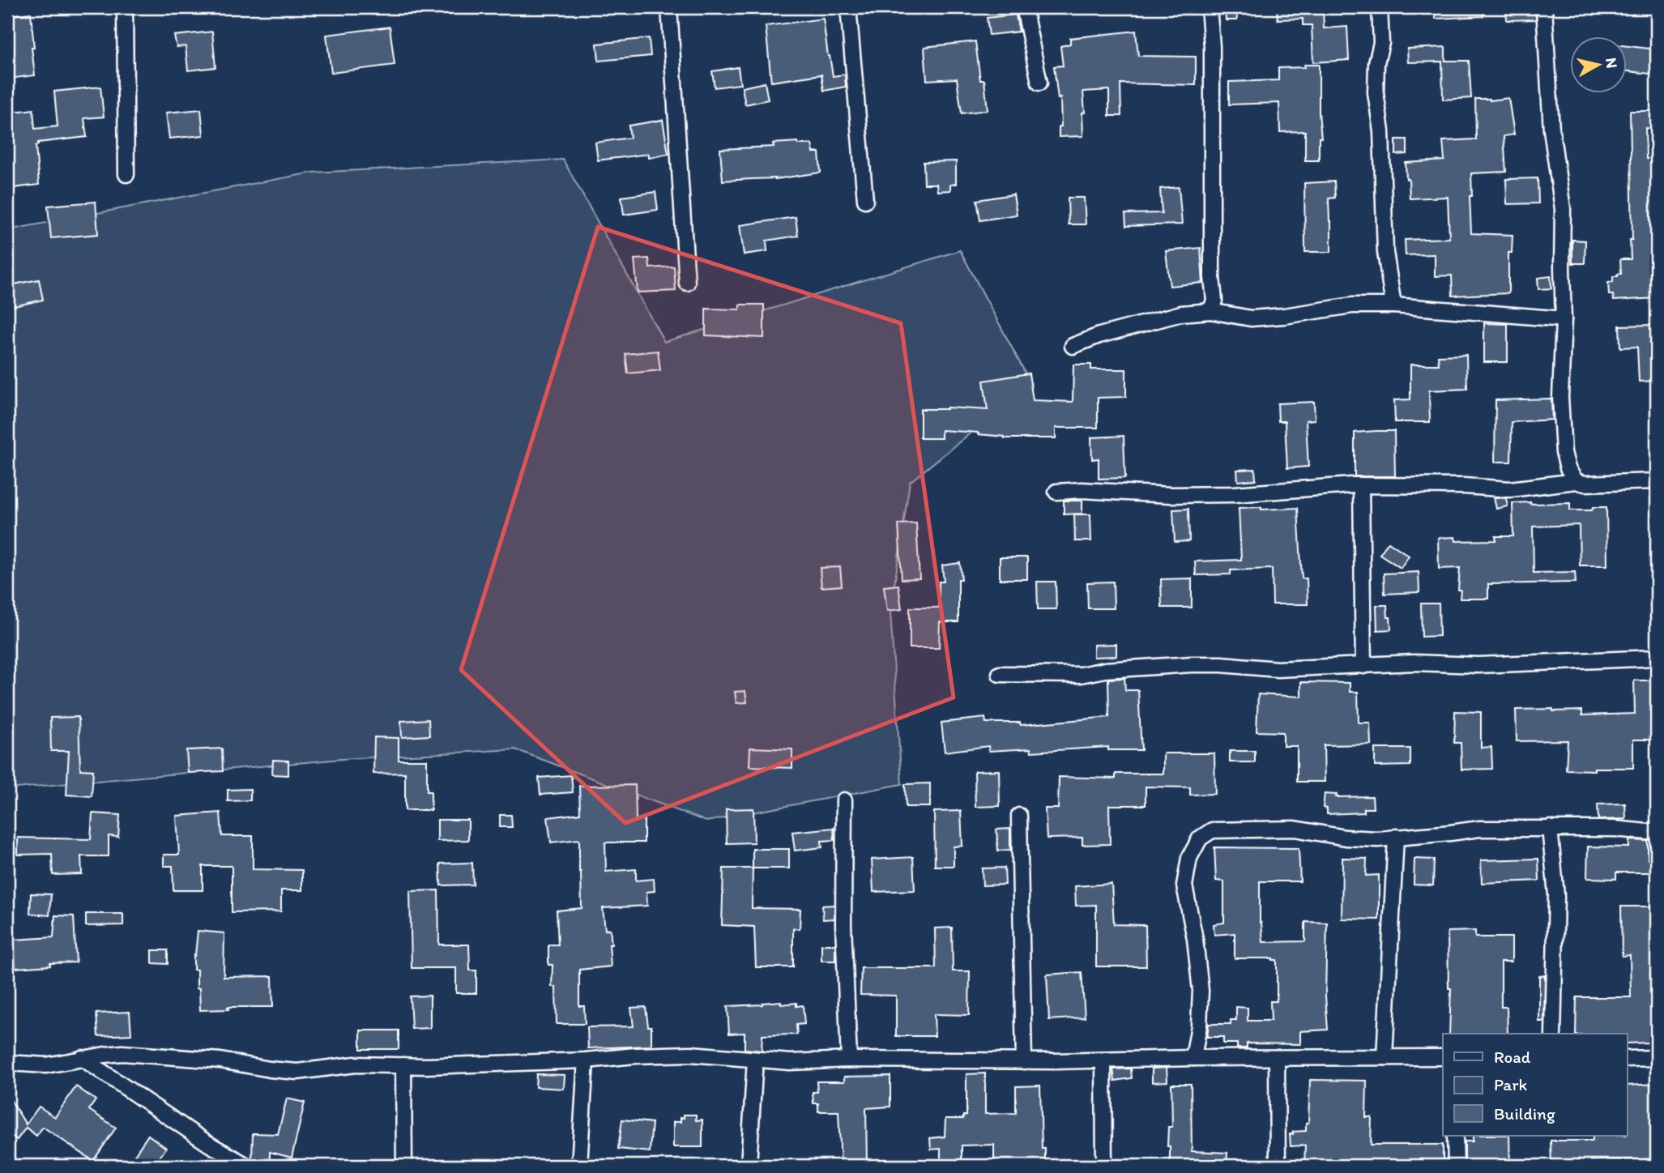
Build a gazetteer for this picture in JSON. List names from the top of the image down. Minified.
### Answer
{"legend":["Road","Park","Building"],"north":"right"}
